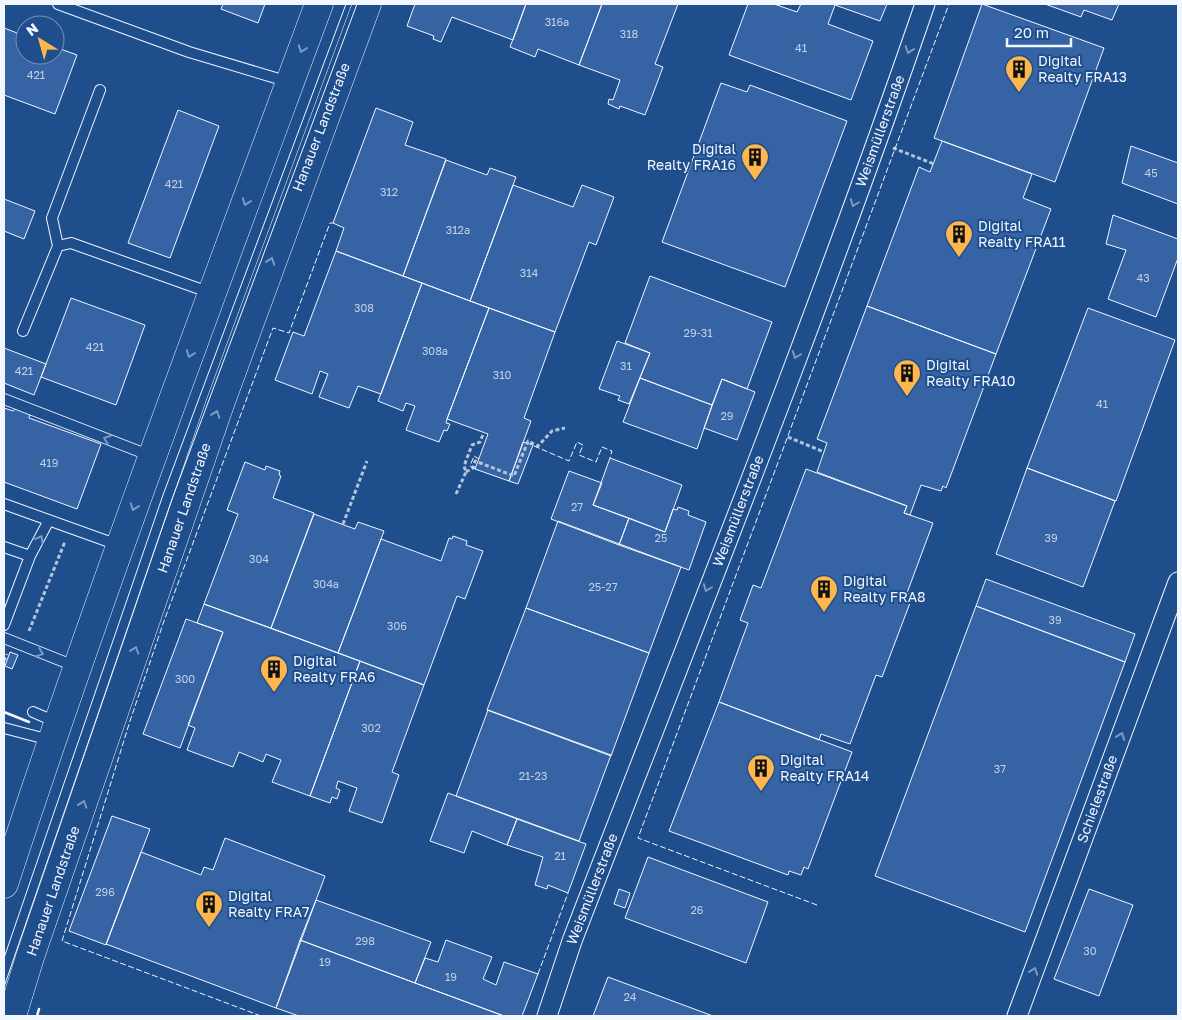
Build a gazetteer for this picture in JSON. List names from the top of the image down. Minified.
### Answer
{"streets":{"main road":["Hanauer Landstraße"],"street":["Weismüllerstraße","Schielestraße"]},"one_way":["Weismüllerstraße","Schielestraße"],"places":{"building":["Digital Realty FRA13","Digital Realty FRA16","Digital Realty FRA11","Digital Realty FRA10","Digital Realty FRA8","Digital Realty FRA6","Digital Realty FRA14","Digital Realty FRA7"]},"house_numbers":["316a","318","41","421","45","421","312","312a","314","43","308","29-31","421","308a","31","421","310","41","29","419","27","25","39","304","304a","25-27","39","306","300","302","37","21-23","21","296","26","298","30","19","19","24"],"scale_bar":"20 m","north":"top left"}
